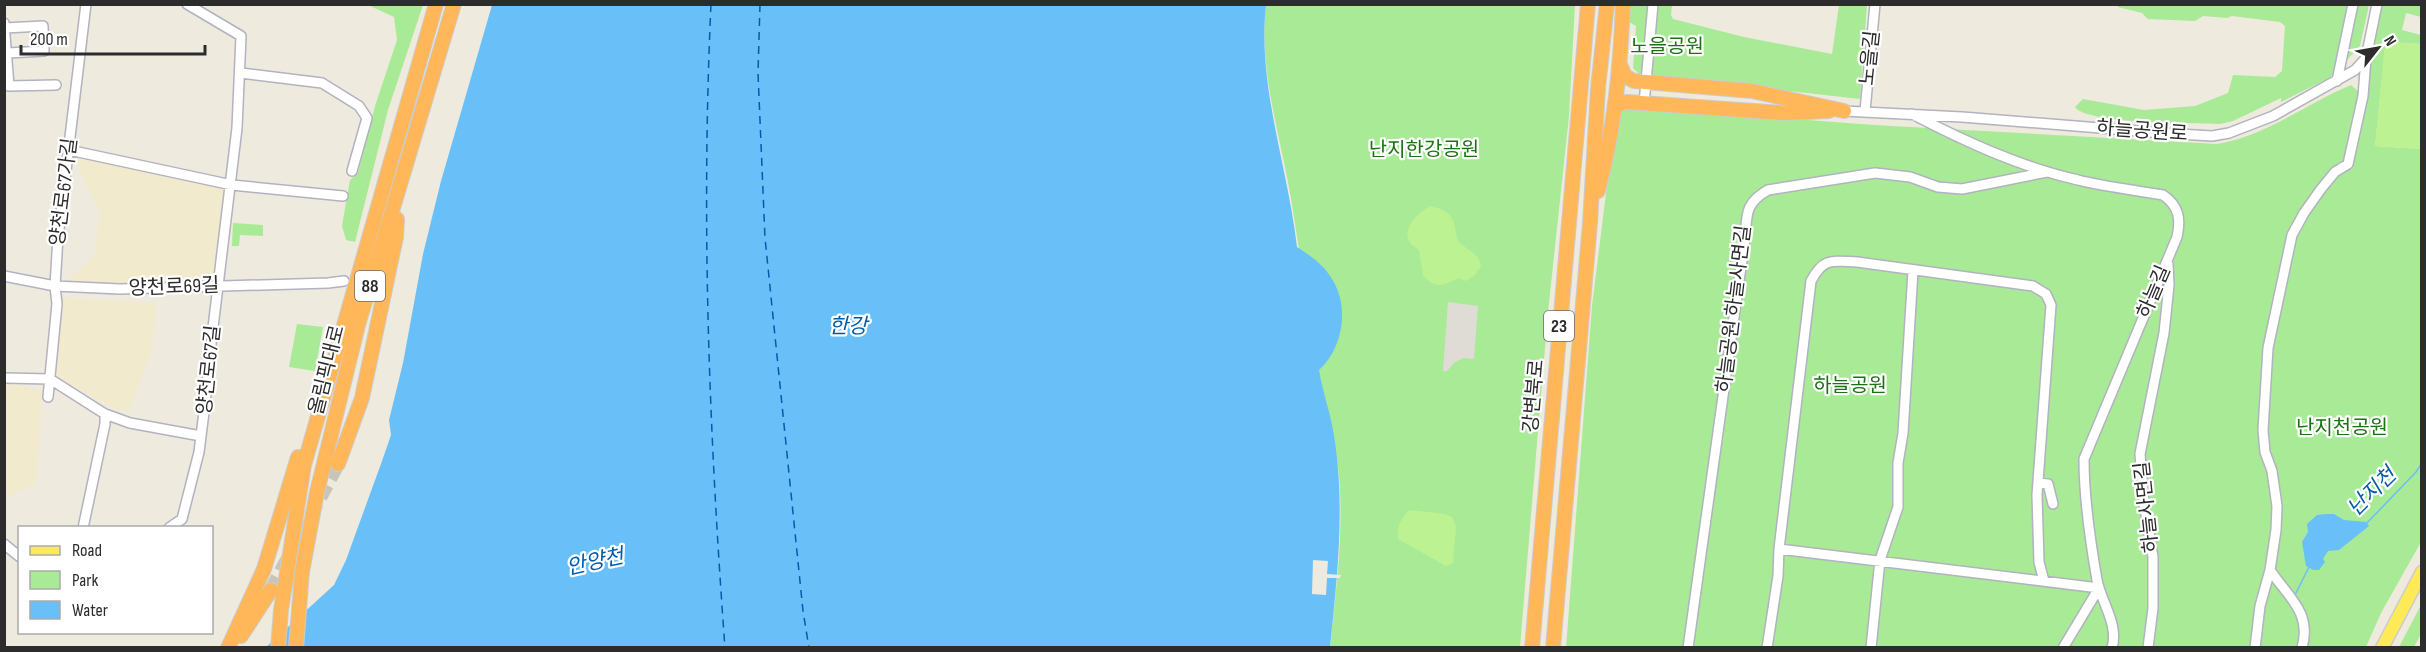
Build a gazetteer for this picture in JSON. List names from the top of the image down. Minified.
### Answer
{"streets":{"highway":["88","23","올림픽대로","강변북로"],"street":["노을길","하늘공원로","양천로67가길","양천로69길","하늘길","하늘공원 하늘사면길","양천로67길","하늘사면길"]},"crossings":[["노을길","하늘공원로"],["하늘공원로","하늘길"],["양천로67가길","양천로69길"],["양천로69길","양천로67길"],["하늘길","하늘공원 하늘사면길"],["하늘길","하늘사면길"]],"water":["한강","난지천","안양천"],"parks":["노을공원","난지한강공원","하늘공원","난지천공원"],"legend":["Road","Park","Water"],"scale_bar":"200 m","north":"top right"}
